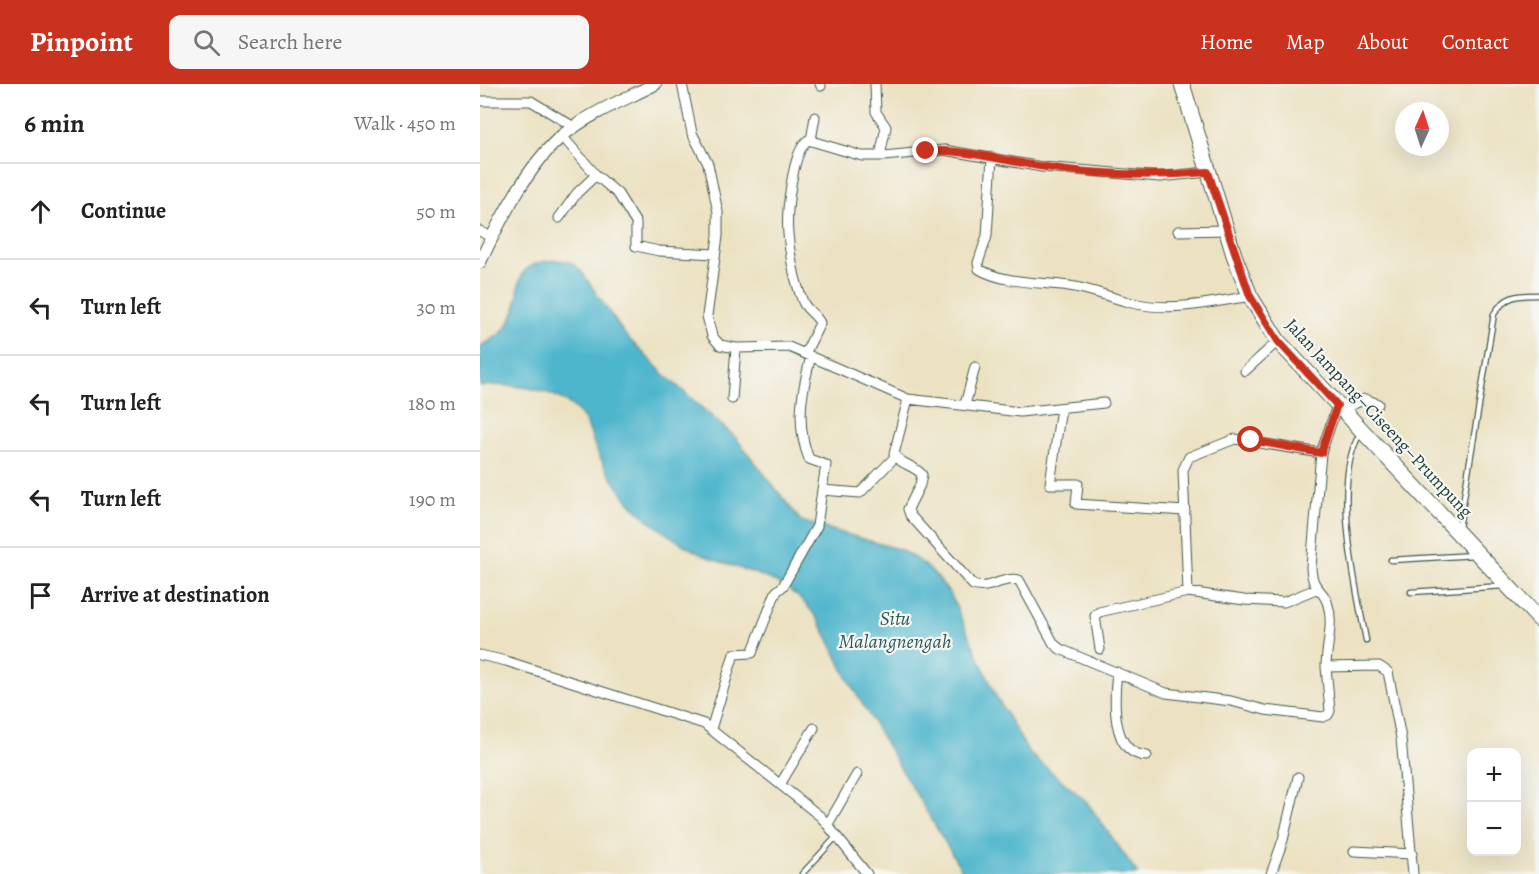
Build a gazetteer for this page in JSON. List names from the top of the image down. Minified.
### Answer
{"streets":{"main road":["Jalan Jampang–Ciseeng–Prumpung"]},"water":["Situ Malangnengah"],"north":"top","page":{"header":"Pinpoint","search":"Search here","nav":["Home","Map","About","Contact"],"heading":["6 min","Walk · 450 m"],"list":[["Continue","50 m"],["Turn left","30 m"],["Turn left","180 m"],["Turn left","190 m"],"Arrive at destination"],"map_buttons":["+","−"]}}
